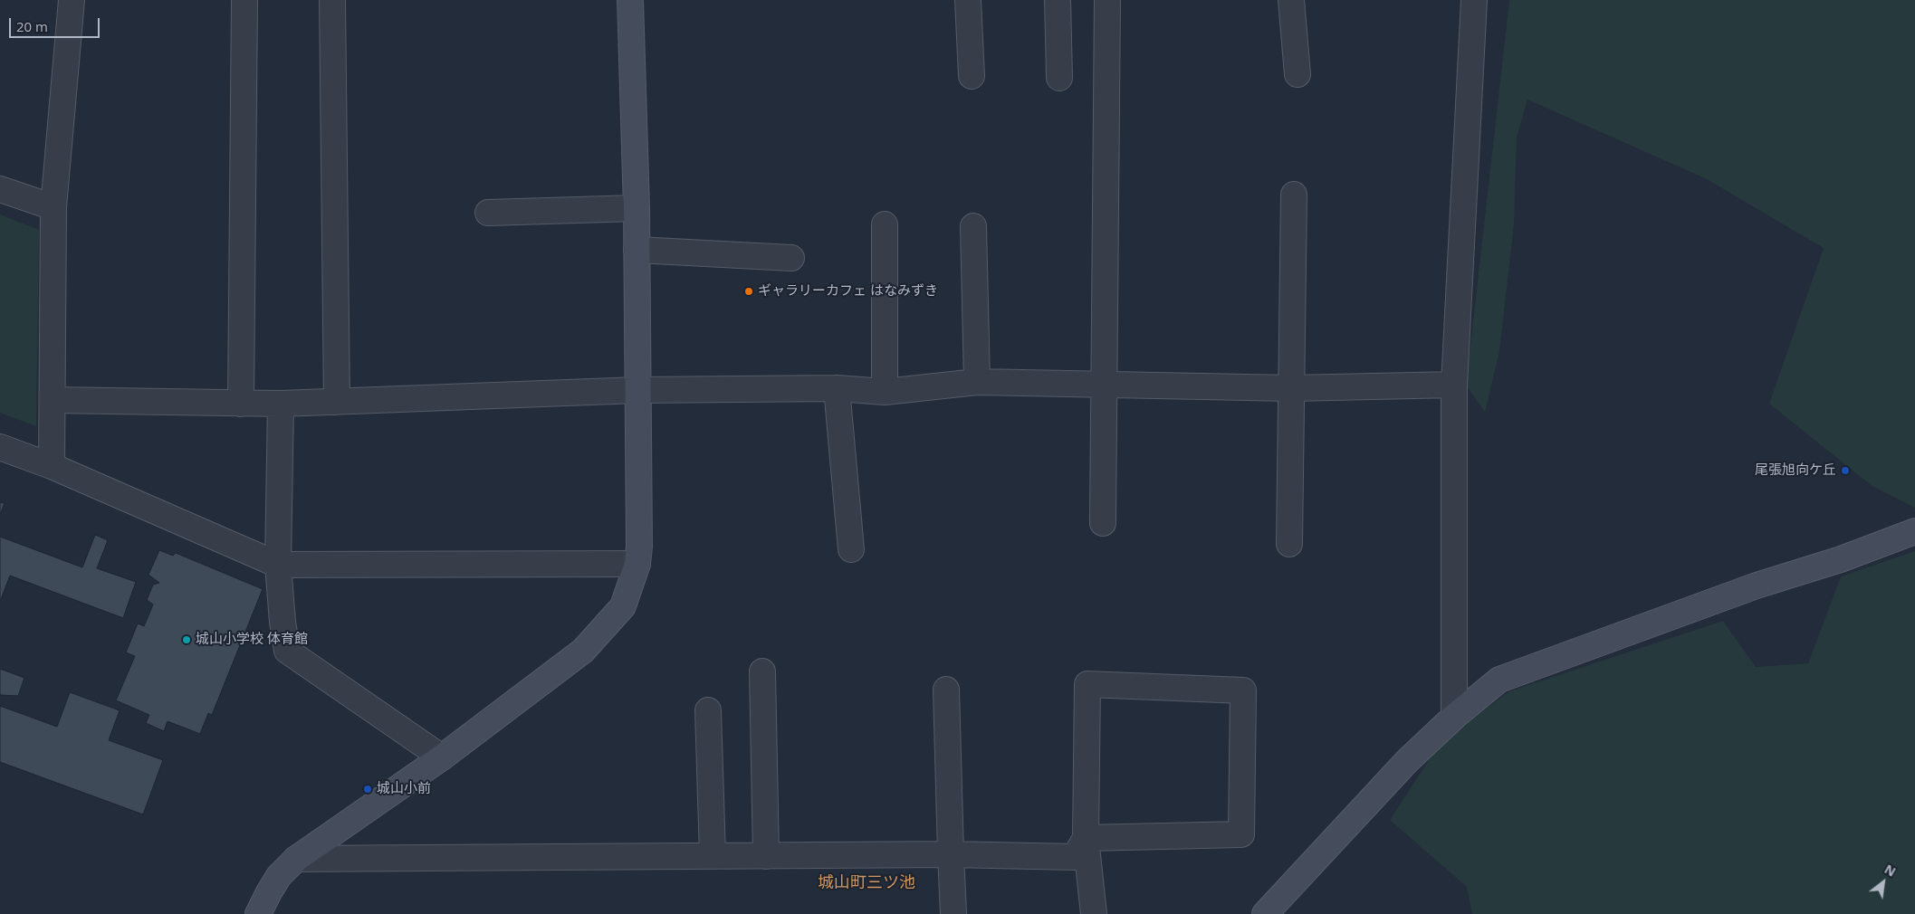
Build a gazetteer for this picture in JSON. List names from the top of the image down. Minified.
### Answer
{"districts":["城山町三ツ池"],"places":["ギャラリーカフェ はなみずき","尾張旭向ケ丘","城山小学校 体育館","城山小前"],"scale_bar":"20 m","north":"top right"}
